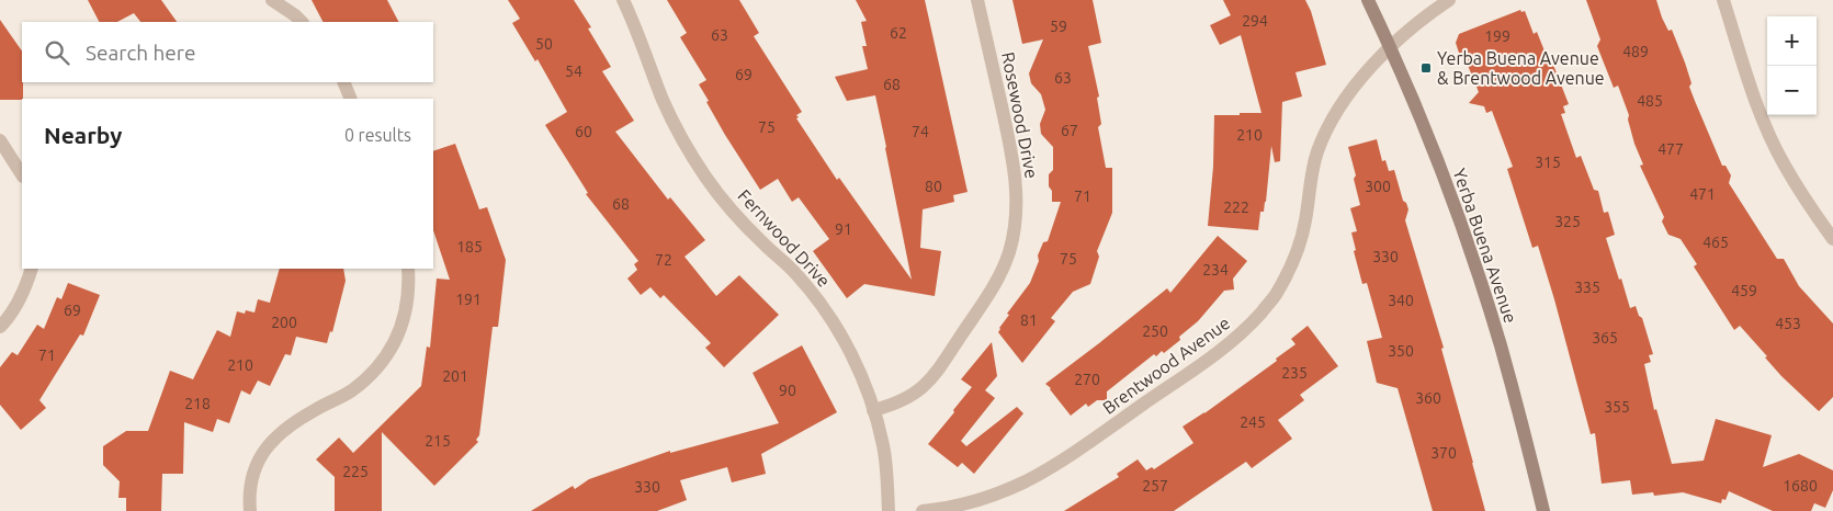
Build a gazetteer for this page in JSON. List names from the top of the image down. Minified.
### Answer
{"streets":{"street":["Rosewood Drive","Fernwood Drive","Yerba Buena Avenue","Brentwood Avenue"]},"crossings":[["Rosewood Drive","Fernwood Drive"],["Yerba Buena Avenue","Brentwood Avenue"]],"places":{"transit":["Yerba Buena Avenue & Brentwood Avenue"]},"house_numbers":["294","59","62","63","199","50","489","54","69","63","68","485","75","67","60","74","210","477","315","80","300","471","71","68","222","325","91","465","185","330","75","72","234","335","459","191","340","69","81","200","453","250","365","350","71","210","235","201","270","90","360","218","355","245","215","370","225","257","1680","330"],"page":{"map_buttons":["+","−"],"search":"Search here","heading":["Nearby","0 results"]}}
